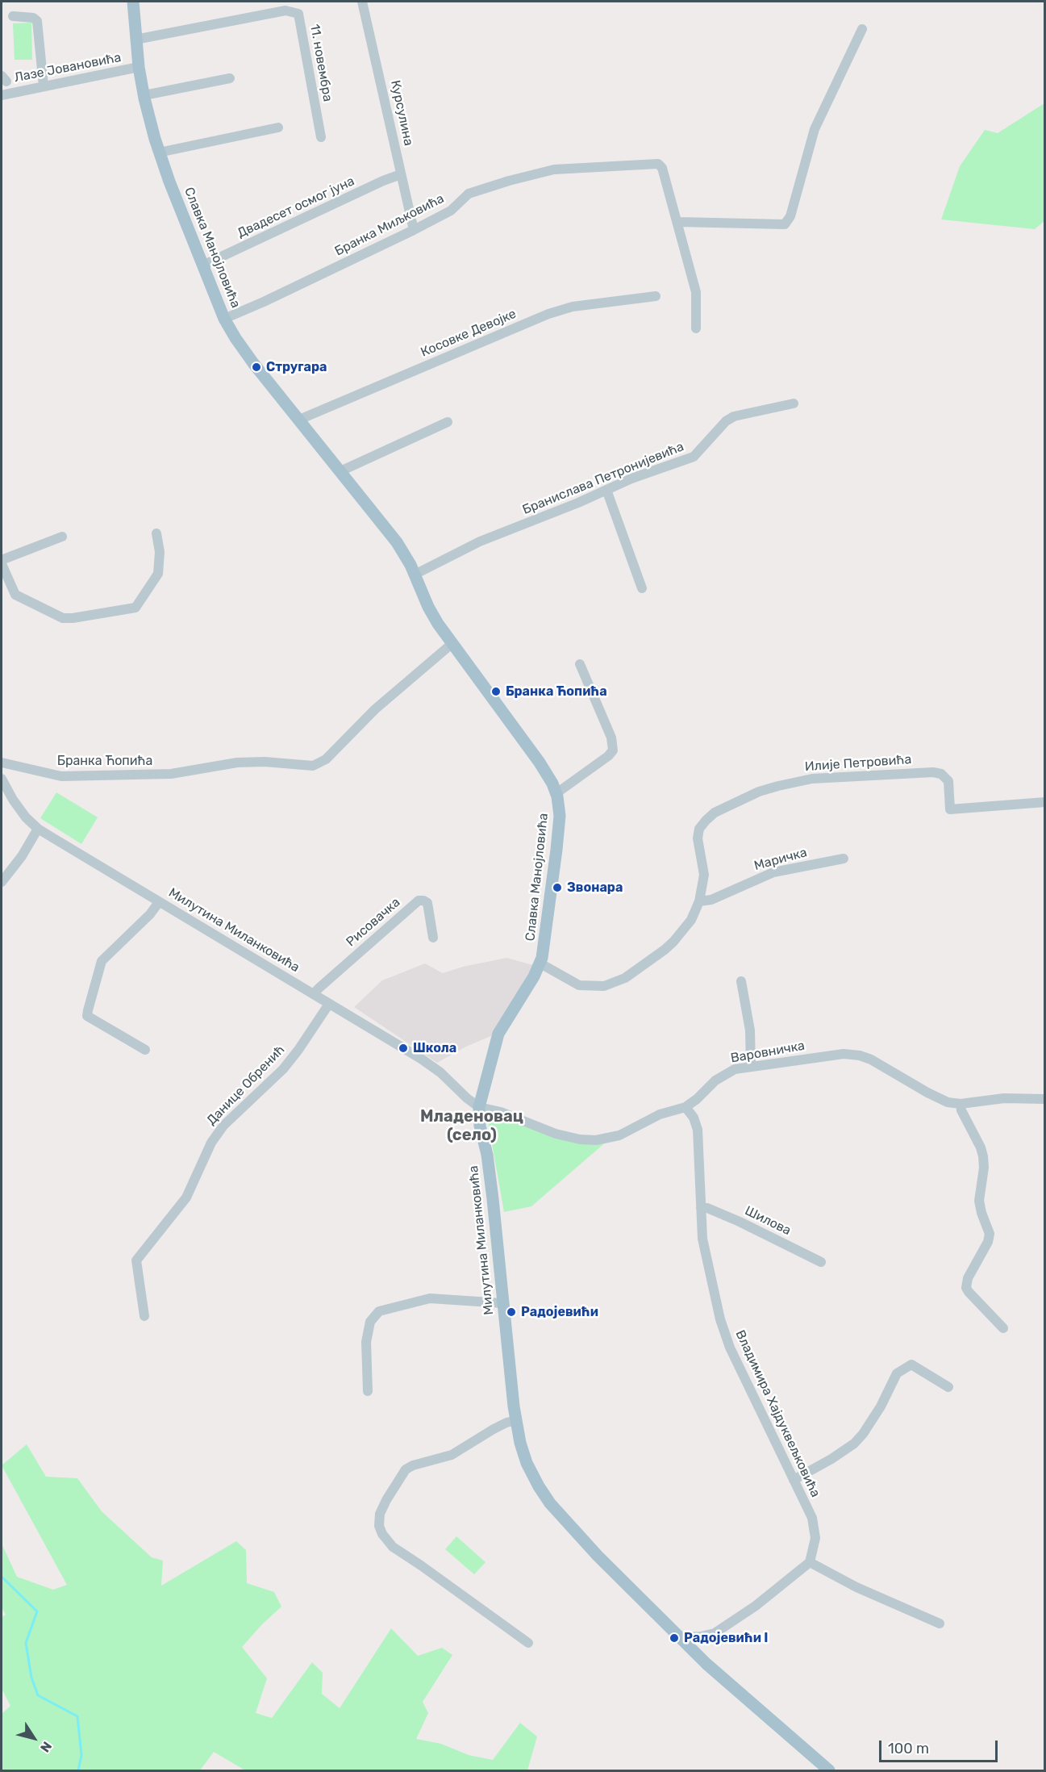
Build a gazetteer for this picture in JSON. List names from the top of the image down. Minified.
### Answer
{"streets":{"main road":["Славка Манојловића","Милутина Миланковића"],"street":["11. новембра","Лазе Јовановића","Курсулина","Двадесет осмог јуна","Бранка Миљковића","Косовке Девојке","Бранислава Петронијевића","Бранка Ћопића","Илије Петровића","Маричка","Рисовачка","Варовничка","Данице Обренић","Шилова","Владимира Хајдуквељковића"]},"crossings":[["11. новембра","Славка Манојловића"],["Лазе Јовановића","Славка Манојловића"],["Курсулина","Двадесет осмог јуна"],["Курсулина","Бранка Миљковића"],["Двадесет осмог јуна","Славка Манојловића"],["Бранка Миљковића","Славка Манојловића"],["Славка Манојловића","Косовке Девојке"],["Славка Манојловића","Бранислава Петронијевића"],["Славка Манојловића","Бранка Ћопића"],["Славка Манојловића","Илије Петровића"],["Славка Манојловића","Милутина Миланковића"],["Славка Манојловића","Варовничка"],["Илије Петровића","Маричка"],["Рисовачка","Милутина Миланковића"],["Милутина Миланковића","Варовничка"],["Милутина Миланковића","Данице Обренић"],["Варовничка","Владимира Хајдуквељковића"],["Шилова","Владимира Хајдуквељковића"]],"districts":["Младеновац (село)"],"places":["Стругара","Бранка Ћопића","Звонара","Школа","Радојевићи","Радојевићи I"],"scale_bar":"100 m","north":"bottom right"}
